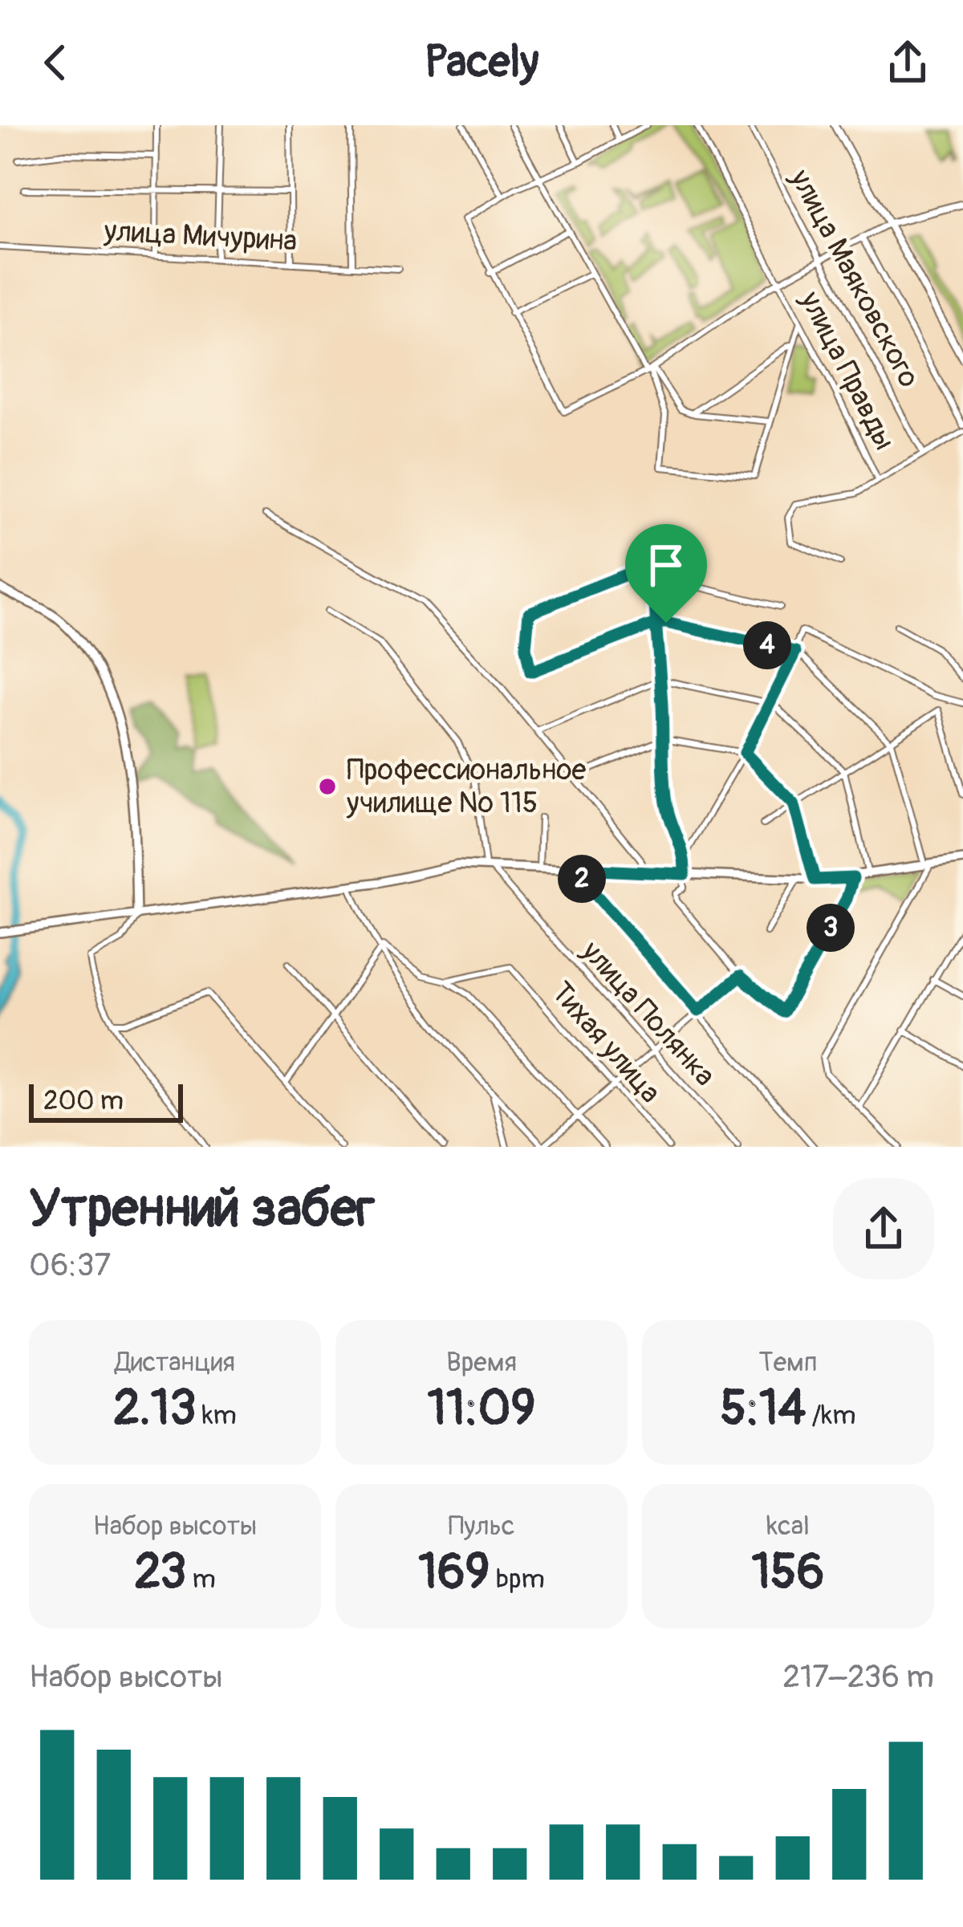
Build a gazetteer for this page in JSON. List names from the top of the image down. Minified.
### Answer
{"streets":{"street":["улица Мичурина","улица Маяковского","улица Правды","улица Полянка","Тихая улица"]},"places":["Профессиональное училище № 115"],"scale_bar":"200 m","page":{"header":"Pacely","pins":["4","2","3"],"scale":"200 m","heading":["Утренний забег","06:37"],"stats":[["Дистанция","2.13 km"],["Время","11:09"],["Темп","5:14 /km"],["Набор высоты","23 m"],["Пульс","169 bpm"],["kcal","156"]],"chart":["Набор высоты","217–236 m"]}}
